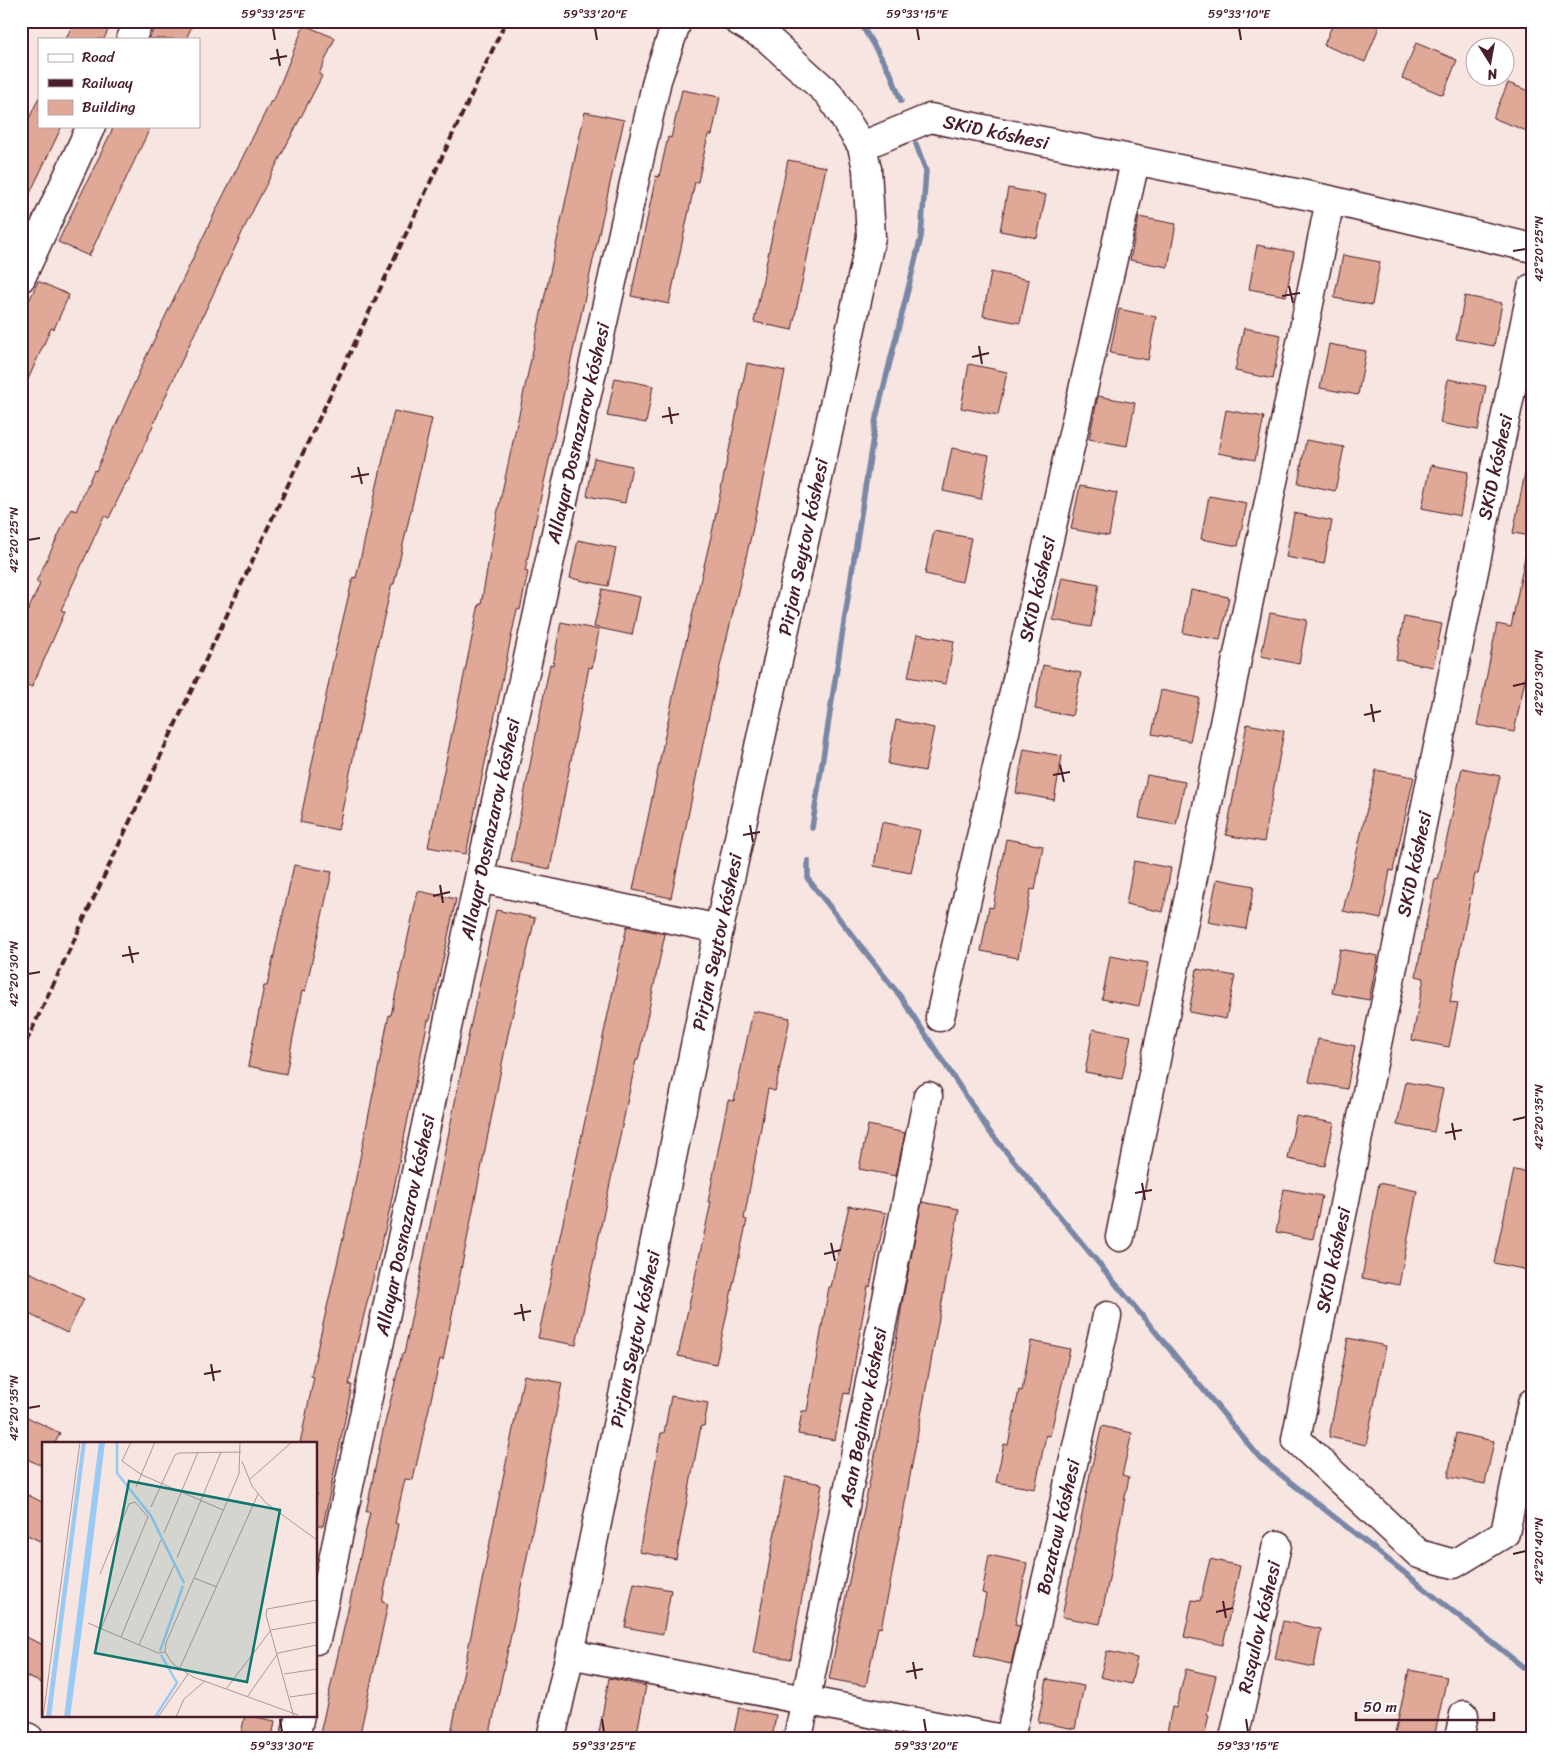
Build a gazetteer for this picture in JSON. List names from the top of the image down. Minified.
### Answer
{"streets":{"street":["SKiD kóshesi","Allayar Dosnazarov kóshesi","Pirjan Seytov kóshesi","Asan Begimov kóshesi","Bozataw kóshesi","Rısqulov kóshesi"]},"crossings":[["SKiD kóshesi","Pirjan Seytov kóshesi"]],"legend":["Road","Railway","Building"],"scale_bar":"50 m","north":"bottom","coordinates":["59°33'25\"E","59°33'20\"E","59°33'15\"E","59°33'10\"E","42°20'25\"N","42°20'30\"N","42°20'35\"N","42°20'40\"N","59°33'30\"E"]}
